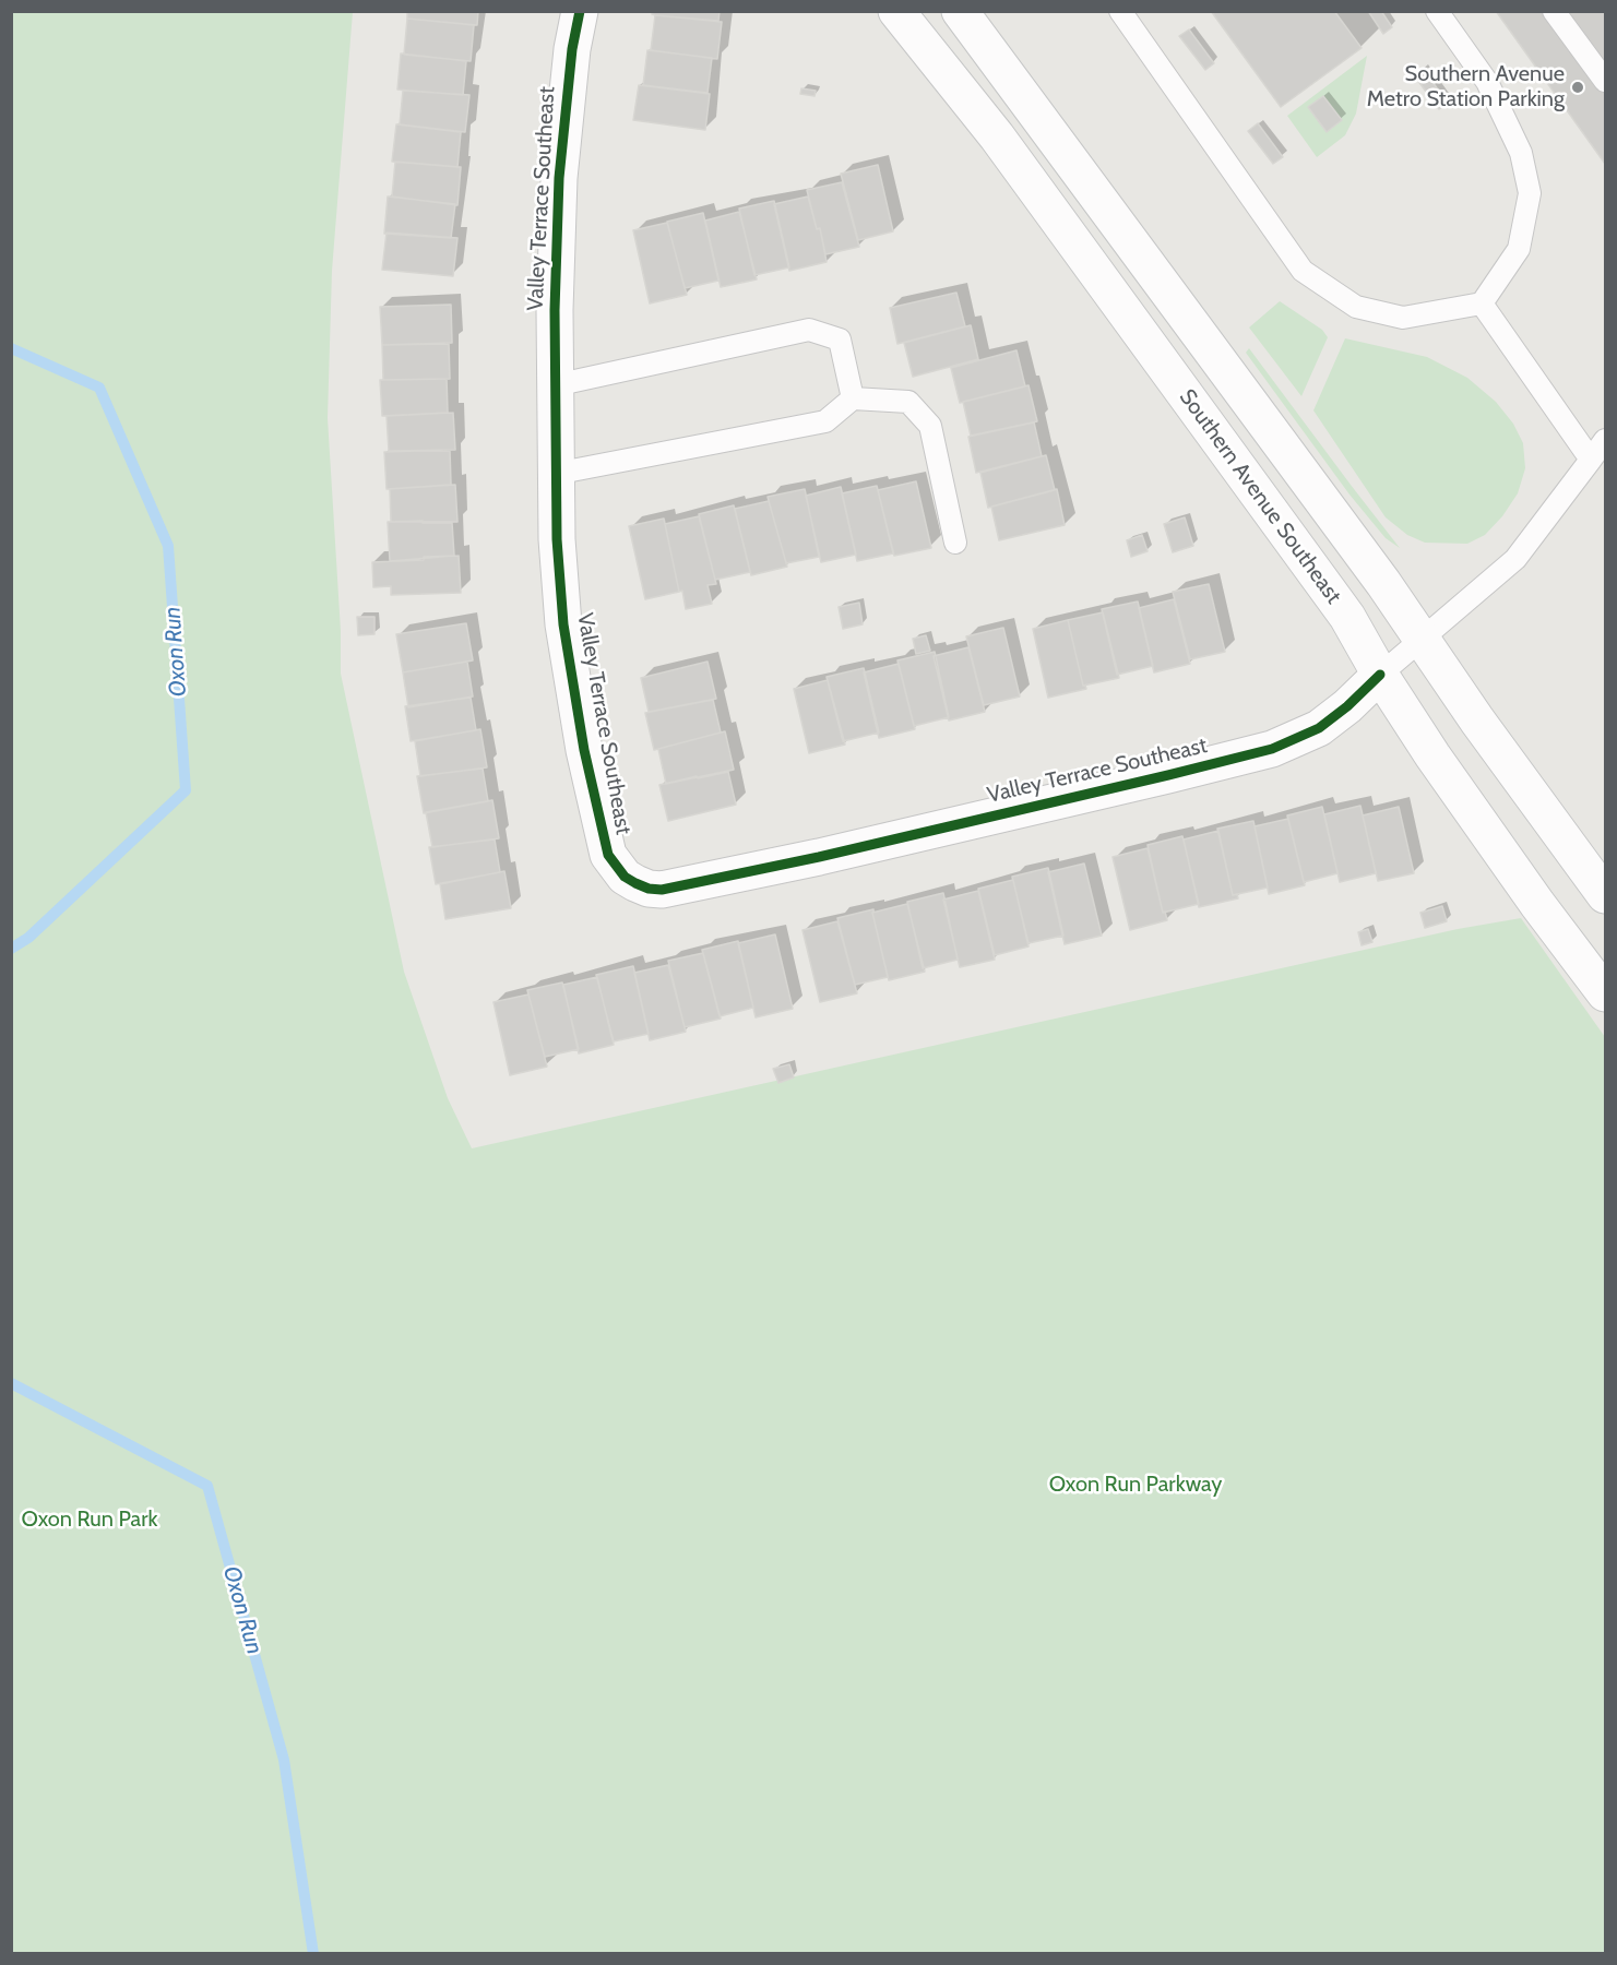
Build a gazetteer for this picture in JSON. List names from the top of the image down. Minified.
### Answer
{"streets":{"main road":["Valley Terrace Southeast","Southern Avenue Southeast"]},"crossings":[["Valley Terrace Southeast","Southern Avenue Southeast"]],"water":["Oxon Run"],"parks":["Oxon Run Parkway","Oxon Run Park"],"places":["Southern Avenue Metro Station Parking"]}
